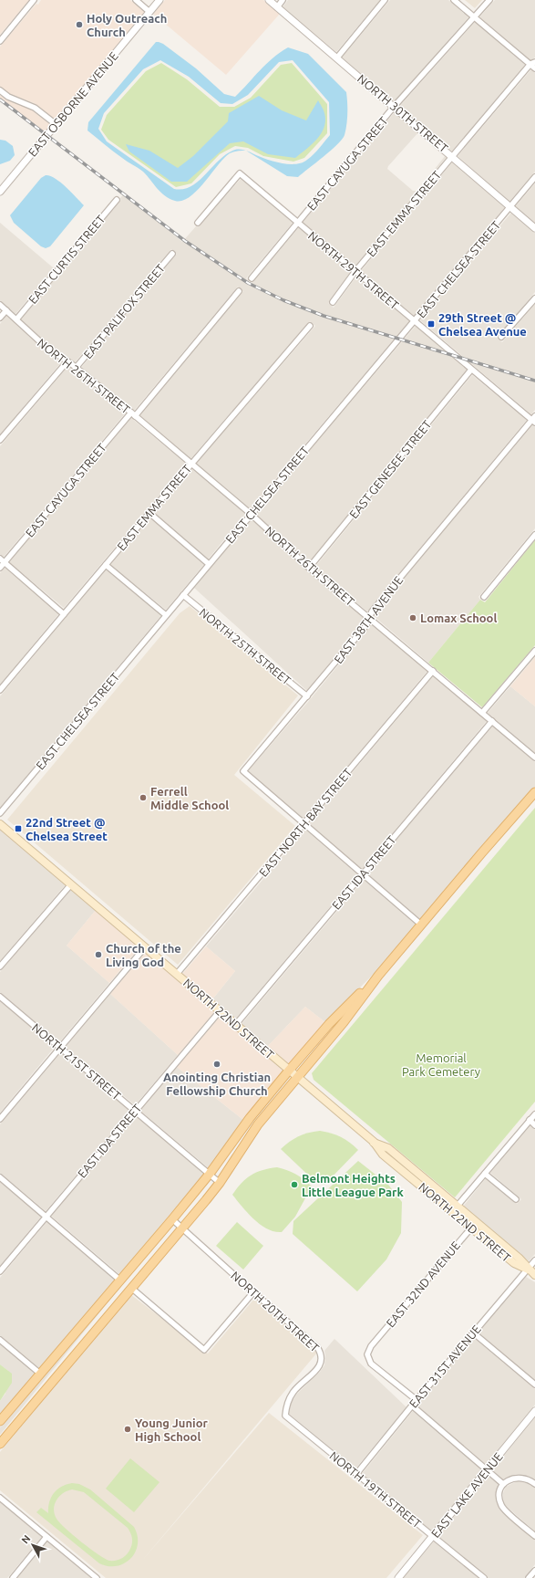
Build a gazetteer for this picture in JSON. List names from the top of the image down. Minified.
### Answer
{"streets":{"main road":["NORTH 22ND STREET"],"street":["EAST OSBORNE AVENUE","NORTH 30TH STREET","EAST CAYUGA STREET","EAST EMMA STREET","EAST CURTIS STREET","EAST CHELSEA STREET","NORTH 29TH STREET","EAST PALIFOX STREET","NORTH 26TH STREET","EAST GENESEE STREET","EAST 38TH AVENUE","NORTH 25TH STREET","EAST NORTH BAY STREET","EAST IDA STREET","NORTH 21ST STREET","EAST 32ND AVENUE","NORTH 20TH STREET","EAST 31ST AVENUE","NORTH 19TH STREET","EAST LAKE AVENUE"]},"crossings":[["NORTH 30TH STREET","EAST CAYUGA STREET"],["NORTH 30TH STREET","EAST EMMA STREET"],["NORTH 30TH STREET","EAST CHELSEA STREET"],["EAST CAYUGA STREET","NORTH 29TH STREET"],["EAST CAYUGA STREET","NORTH 26TH STREET"],["EAST EMMA STREET","NORTH 29TH STREET"],["EAST EMMA STREET","NORTH 26TH STREET"],["EAST CURTIS STREET","NORTH 26TH STREET"],["EAST CHELSEA STREET","NORTH 29TH STREET"],["EAST CHELSEA STREET","NORTH 26TH STREET"],["EAST CHELSEA STREET","NORTH 25TH STREET"],["NORTH 29TH STREET","EAST GENESEE STREET"],["NORTH 29TH STREET","EAST 38TH AVENUE"],["EAST PALIFOX STREET","NORTH 26TH STREET"],["NORTH 26TH STREET","EAST GENESEE STREET"],["NORTH 26TH STREET","EAST 38TH AVENUE"],["NORTH 26TH STREET","EAST NORTH BAY STREET"],["NORTH 26TH STREET","EAST IDA STREET"],["EAST 38TH AVENUE","NORTH 25TH STREET"],["EAST 38TH AVENUE","EAST NORTH BAY STREET"],["EAST NORTH BAY STREET","NORTH 22ND STREET"],["EAST IDA STREET","NORTH 22ND STREET"],["EAST IDA STREET","NORTH 21ST STREET"],["NORTH 22ND STREET","EAST 32ND AVENUE"],["NORTH 22ND STREET","EAST 31ST AVENUE"],["EAST 32ND AVENUE","EAST 31ST AVENUE"],["NORTH 20TH STREET","NORTH 19TH STREET"],["EAST 31ST AVENUE","NORTH 19TH STREET"],["NORTH 19TH STREET","EAST LAKE AVENUE"]],"parks":["Memorial Park Cemetery"],"places":{"other":["Holy Outreach Church","Lomax School","Ferrell Middle School","Church of the Living God","Anointing Christian Fellowship Church","Belmont Heights Little League Park","Young Junior High School"],"transit":["29th Street @ Chelsea Avenue","22nd Street @ Chelsea Street"]},"north":"top left"}
